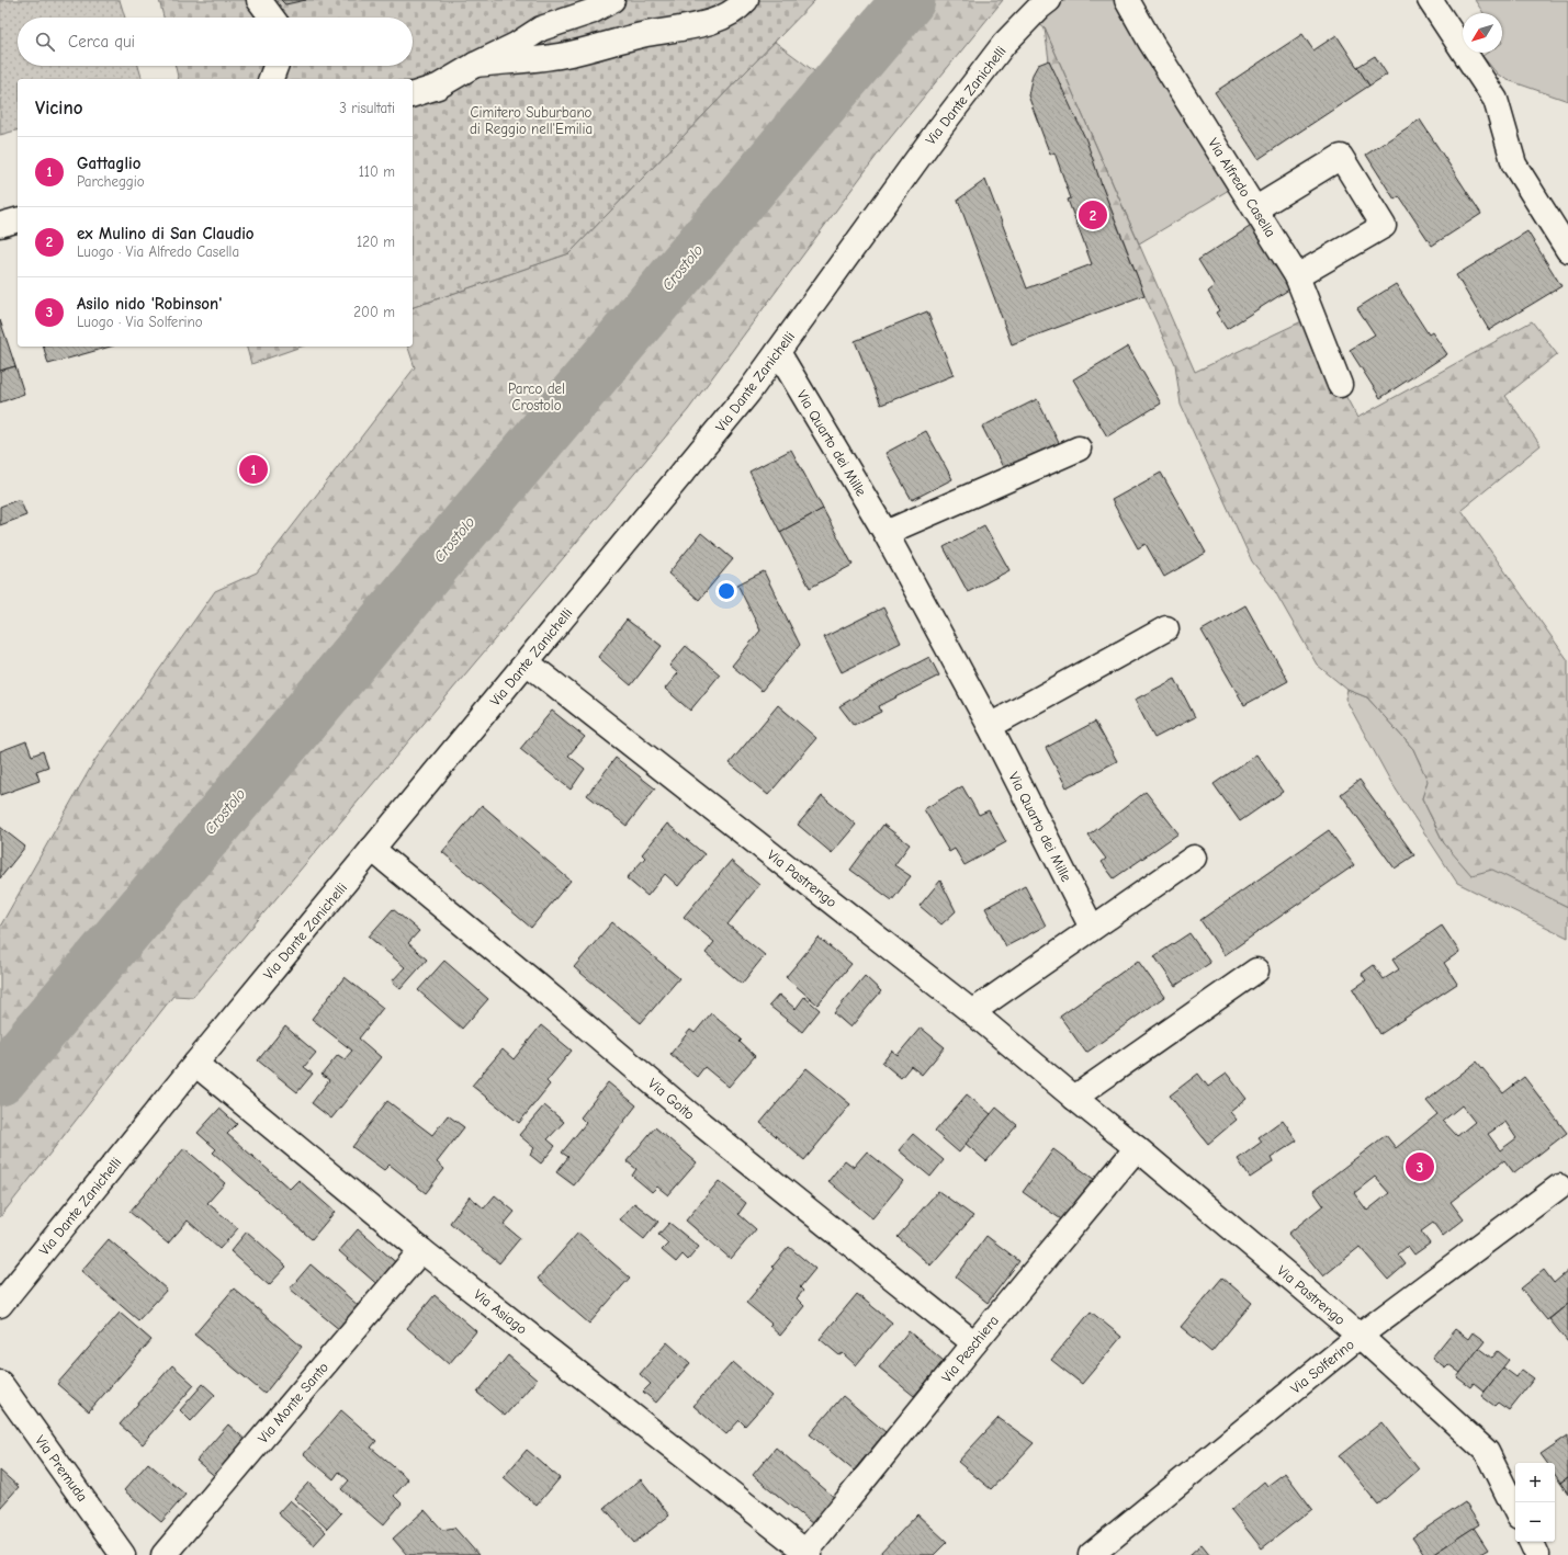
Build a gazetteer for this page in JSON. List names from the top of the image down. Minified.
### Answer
{"streets":{"street":["Via Dante Zanichelli","Via Alfredo Casella","Via Quarto dei Mille","Via Pastrengo","Via Goito","Via Asiago","Via Peschiera","Via Solferino","Via Monte Santo","Via Premuda"]},"crossings":[["Via Dante Zanichelli","Via Quarto dei Mille"],["Via Dante Zanichelli","Via Pastrengo"],["Via Dante Zanichelli","Via Goito"],["Via Dante Zanichelli","Via Asiago"],["Via Pastrengo","Via Peschiera"],["Via Pastrengo","Via Solferino"],["Via Goito","Via Peschiera"],["Via Asiago","Via Peschiera"],["Via Asiago","Via Monte Santo"]],"water":["Crostolo"],"parks":["Cimitero Suburbano di Reggio nell'Emilia","Parco del Crostolo"],"north":"bottom left","page":{"search":"Cerca qui","heading":["Vicino","3 risultati"],"list":[{"mark":"1","name":"Gattaglio","note":"Parcheggio","value":"110 m"},{"mark":"2","name":"ex Mulino di San Claudio","note":"Luogo · Via Alfredo Casella","value":"120 m"},{"mark":"3","name":"Asilo nido 'Robinson'","note":"Luogo · Via Solferino","value":"200 m"}],"pins":["2","1","3"],"map_buttons":["+","−"]}}
